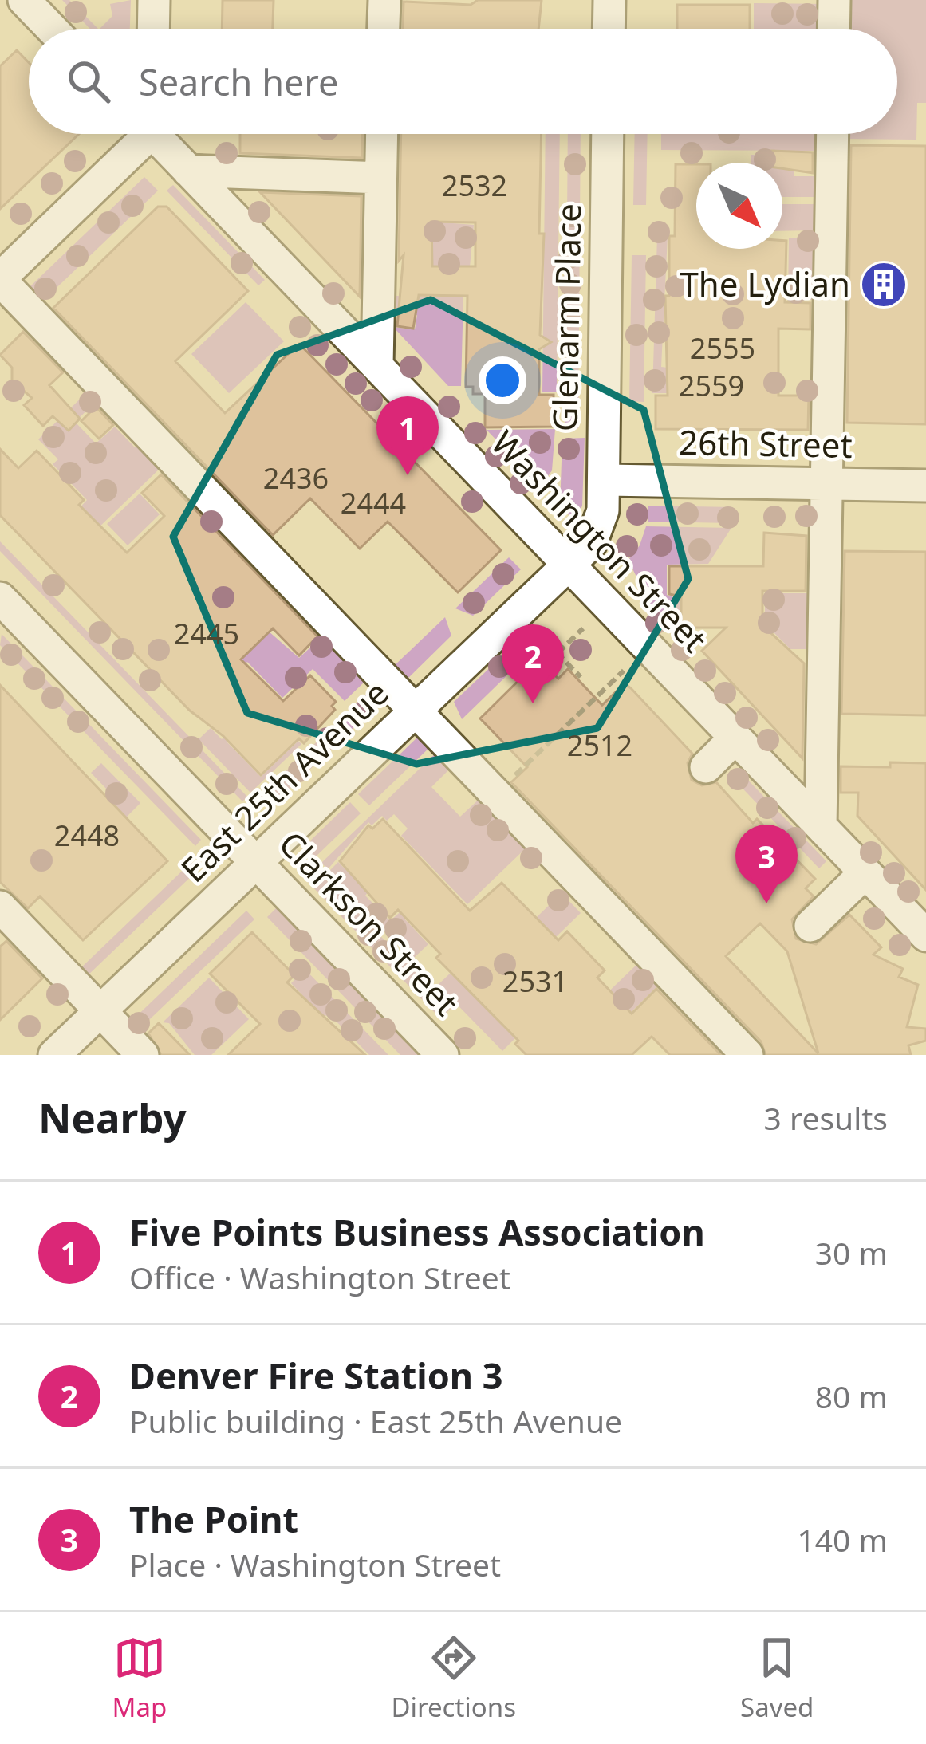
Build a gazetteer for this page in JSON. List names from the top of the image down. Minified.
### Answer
{"streets":{"street":["Glenarm Place","26th Street","Washington Street","East 25th Avenue","Clarkson Street"]},"crossings":[["Glenarm Place","26th Street"],["Glenarm Place","Washington Street"],["Glenarm Place","East 25th Avenue"],["Washington Street","East 25th Avenue"],["East 25th Avenue","Clarkson Street"]],"places":{"building":["The Lydian"]},"house_numbers":["2532","2555","2559","2436","2444","2445","2512","2448","2531"],"north":"bottom right","page":{"search":"Search here","pins":["1","2","3"],"heading":["Nearby","3 results"],"list":[{"mark":"1","name":"Five Points Business Association","note":"Office · Washington Street","value":"30 m"},{"mark":"2","name":"Denver Fire Station 3","note":"Public building · East 25th Avenue","value":"80 m"},{"mark":"3","name":"The Point","note":"Place · Washington Street","value":"140 m"}],"nav":["Map","Directions","Saved"]}}
